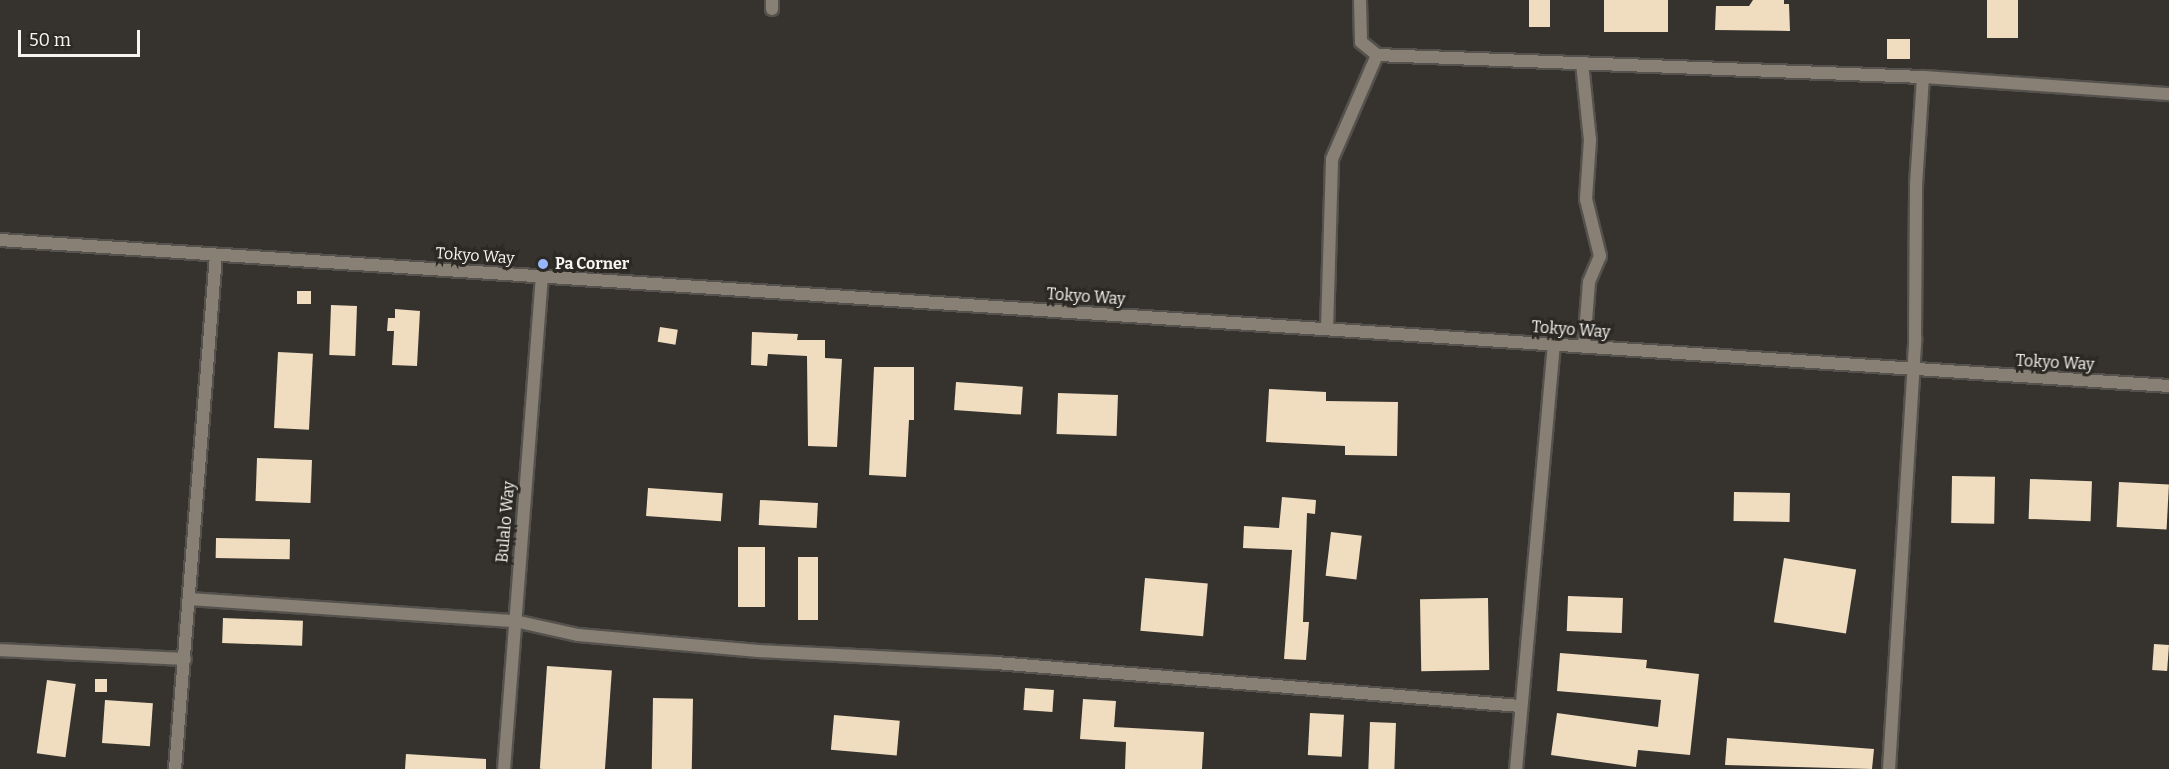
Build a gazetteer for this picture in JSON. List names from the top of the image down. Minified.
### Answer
{"streets":{"street":["Tokyo Way","Bulalo Way"]},"crossings":[["Tokyo Way","Bulalo Way"]],"places":["Pa Corner"],"scale_bar":"50 m"}
